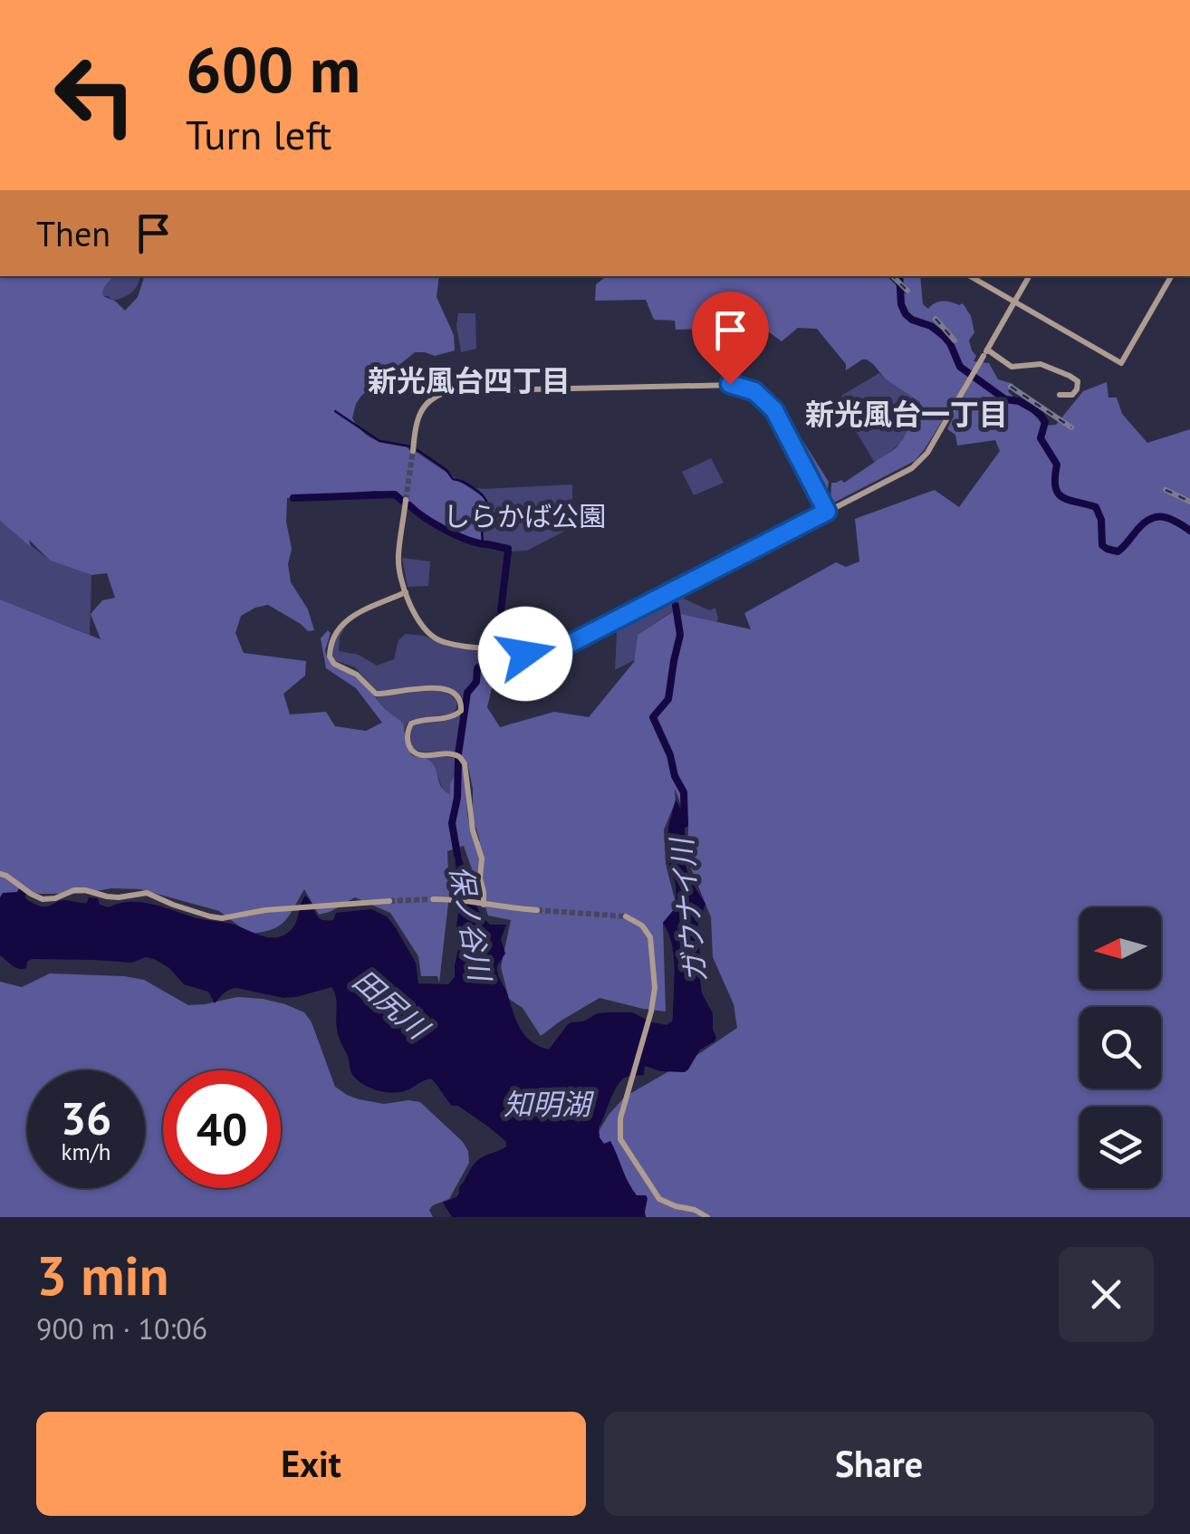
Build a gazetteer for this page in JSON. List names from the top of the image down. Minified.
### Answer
{"districts":["新光風台四丁目","新光風台一丁目"],"water":["ガウナイ川","保ノ谷川","田尻川","知明湖"],"parks":["しらかば公園"],"north":"left","page":{"turn":["600 m","Turn left"],"then":"Then","speed":"36 km/h","limit":"40","heading":["3 min","900 m · 10:06"],"buttons":["Exit","Share"]}}
